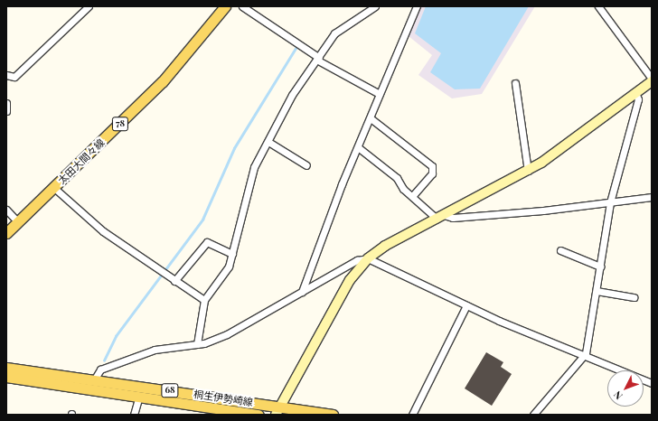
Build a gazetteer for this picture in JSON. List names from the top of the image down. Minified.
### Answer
{"streets":{"main road":["78","太田大間々線","68","桐生伊勢崎線"]},"north":"bottom left"}
